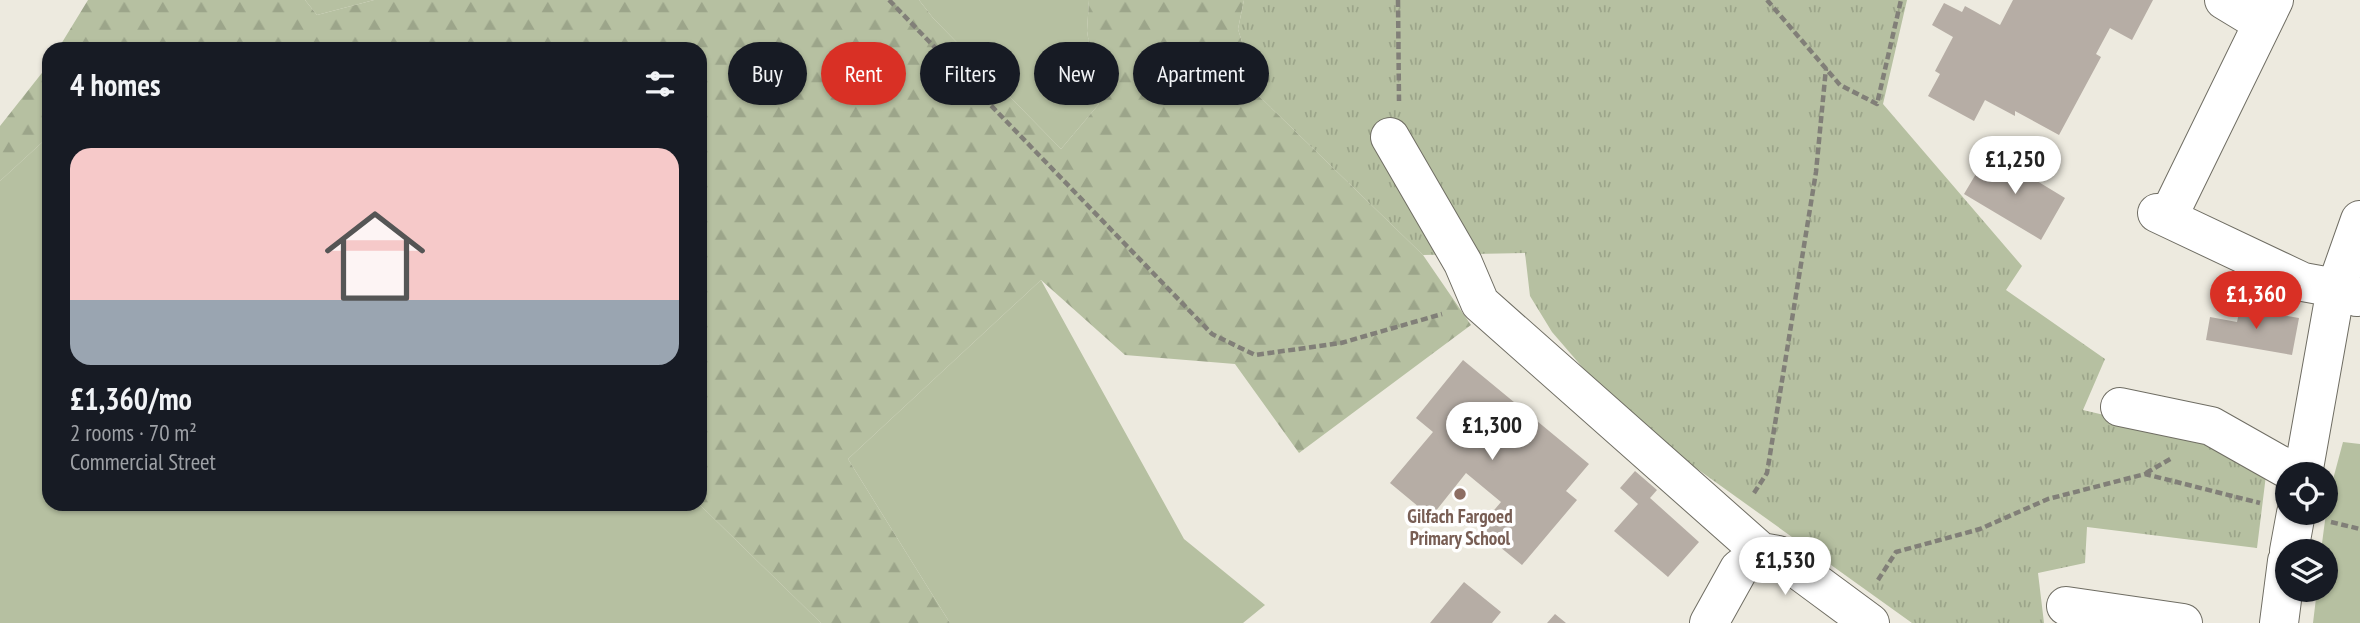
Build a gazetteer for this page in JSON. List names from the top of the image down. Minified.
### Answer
{"places":["Gilfach Fargoed Primary School"],"page":{"chip":["Buy","Rent","Filters","New","Apartment"],"heading":"4 homes","list":[{"name":"£1,360/mo","note":"2 rooms · 70 m² · Commercial Street"}],"price":["£1,250","£1,360","£1,300","£1,530"]}}
